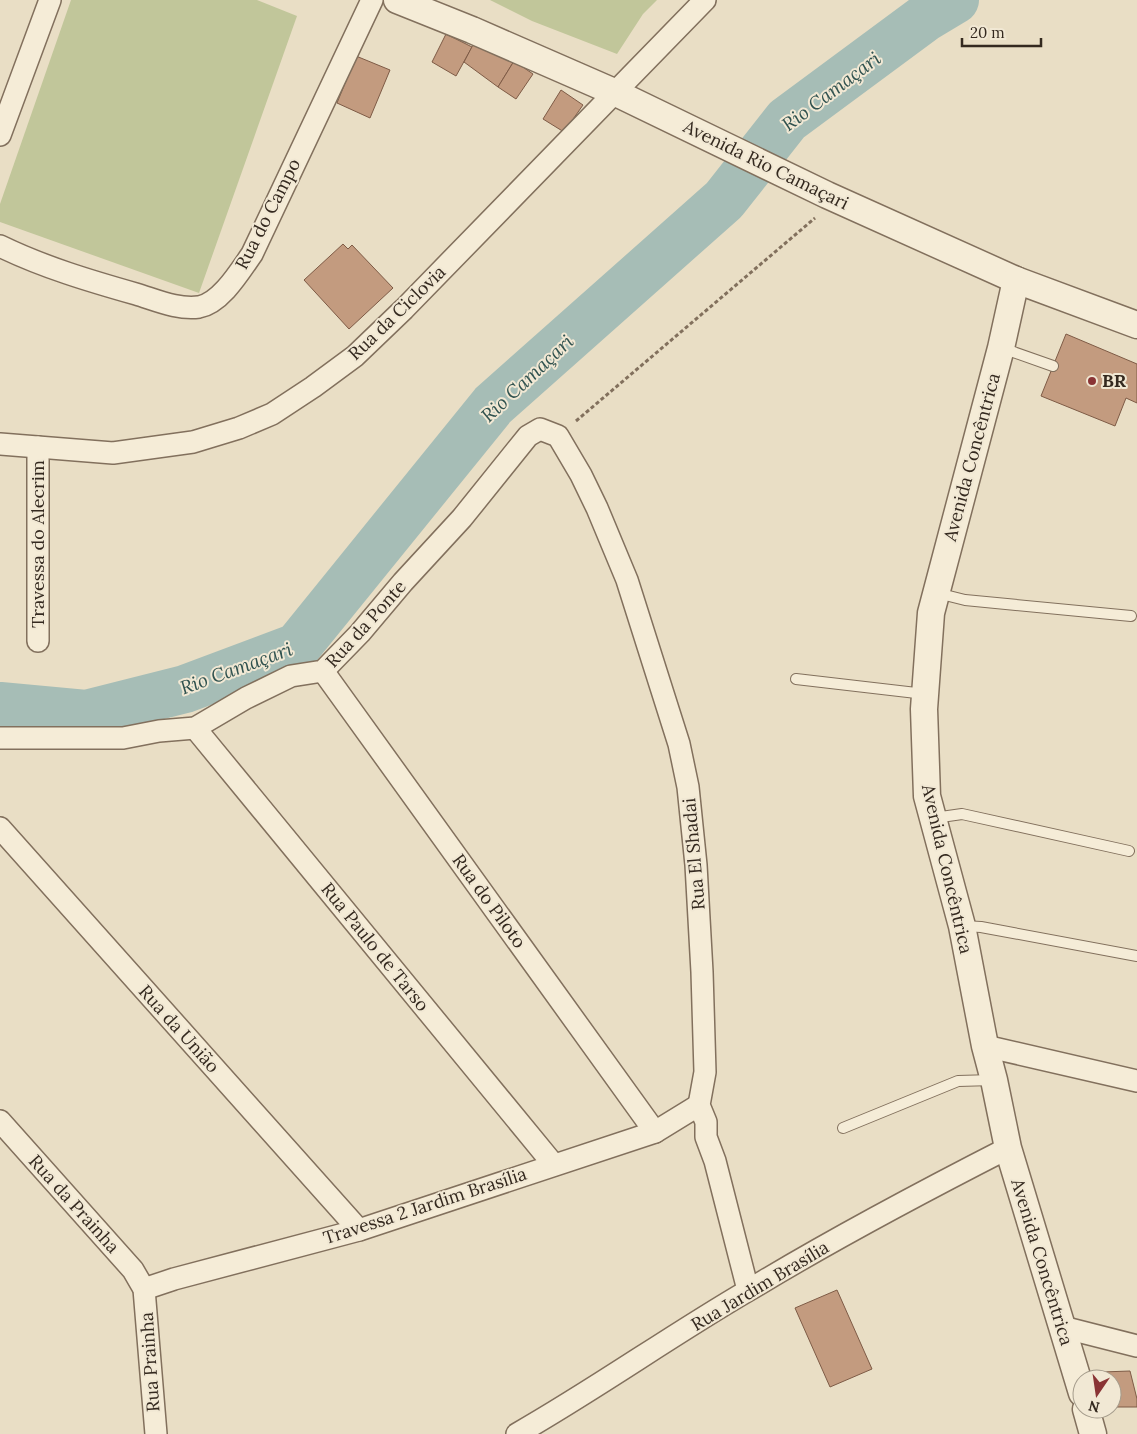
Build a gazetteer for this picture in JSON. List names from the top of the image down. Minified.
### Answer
{"streets":{"street":["Avenida Rio Camaçari","Rua do Campo","Rua da Ciclovia","Avenida Concêntrica","Travessa do Alecrim","Rua da Ponte","Rua El Shadai","Rua do Piloto","Rua Paulo de Tarso","Rua da União","Rua da Prainha","Travessa 2 Jardim Brasília","Rua Jardim Brasília","Rua Prainha"]},"crossings":[["Avenida Rio Camaçari","Rua da Ciclovia"],["Avenida Rio Camaçari","Avenida Concêntrica"],["Rua da Ciclovia","Travessa do Alecrim"],["Avenida Concêntrica","Rua Jardim Brasília"],["Rua da Ponte","Rua El Shadai"],["Rua da Ponte","Rua do Piloto"],["Rua da Ponte","Rua Paulo de Tarso"],["Rua El Shadai","Travessa 2 Jardim Brasília"],["Rua El Shadai","Rua Jardim Brasília"],["Rua do Piloto","Travessa 2 Jardim Brasília"],["Rua Paulo de Tarso","Travessa 2 Jardim Brasília"],["Rua da União","Travessa 2 Jardim Brasília"],["Rua da Prainha","Travessa 2 Jardim Brasília"],["Rua da Prainha","Rua Prainha"],["Travessa 2 Jardim Brasília","Rua Prainha"]],"water":["Rio Camaçari"],"places":["BR"],"scale_bar":"20 m","north":"bottom"}
